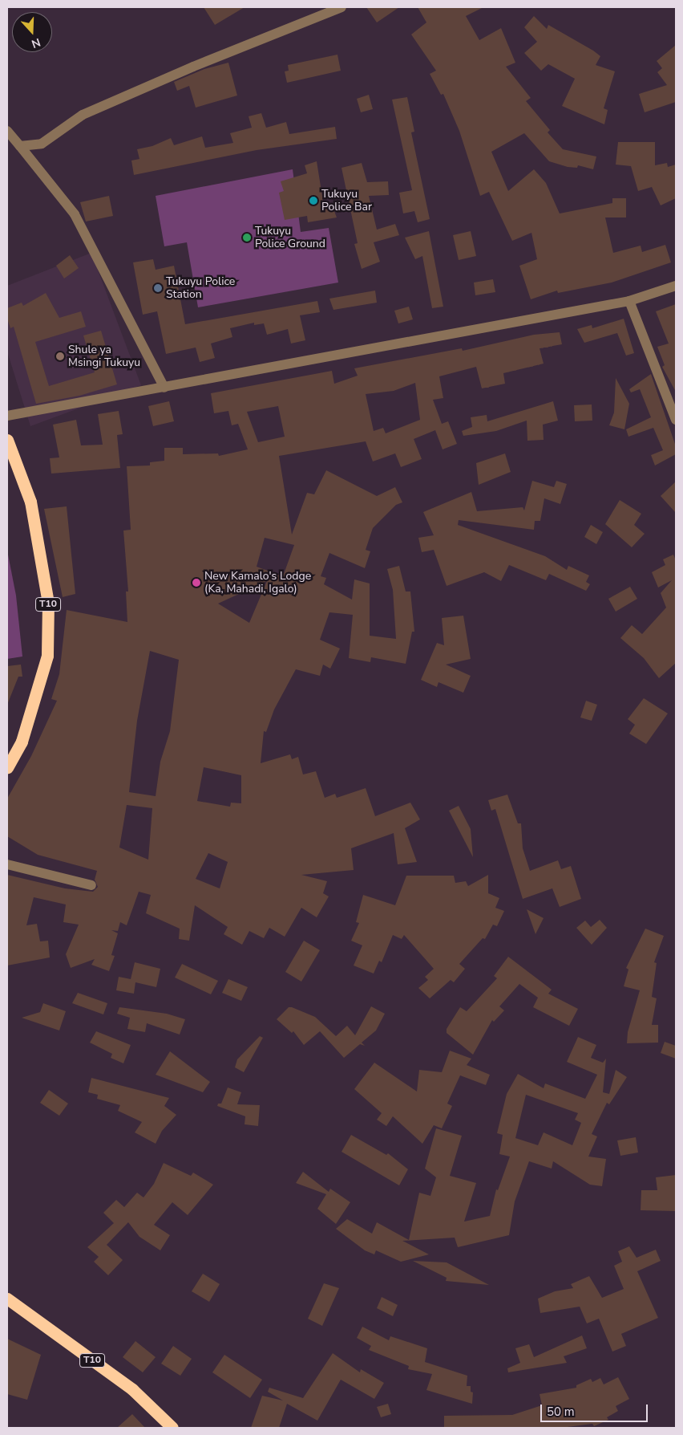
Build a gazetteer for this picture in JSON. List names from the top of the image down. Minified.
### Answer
{"streets":{"highway":["T10"]},"places":["Tukuyu Police Bar","Tukuyu Police Ground","Tukuyu Police Station","Shule ya Msingi Tukuyu","New Kamalo's Lodge (Ka, Mahadi, Igalo)"],"scale_bar":"50 m","north":"bottom"}
